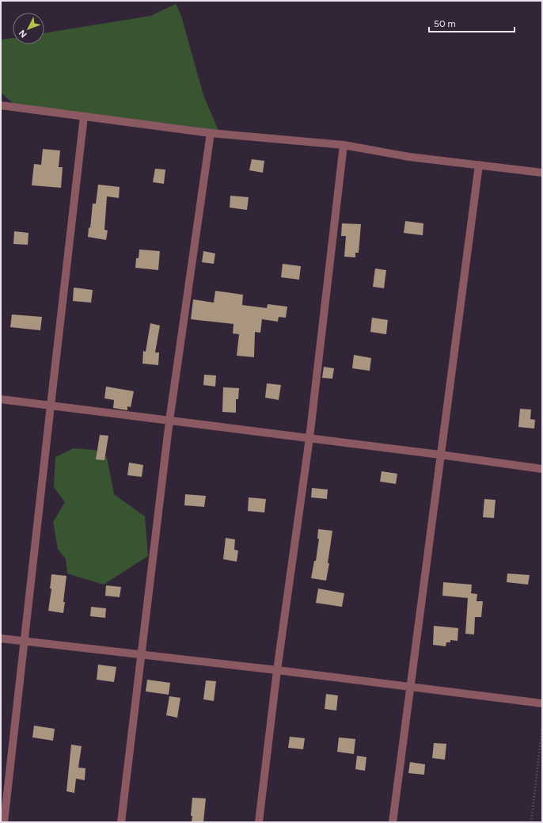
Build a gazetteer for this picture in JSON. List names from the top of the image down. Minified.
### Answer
{"scale_bar":"50 m","north":"bottom left"}
